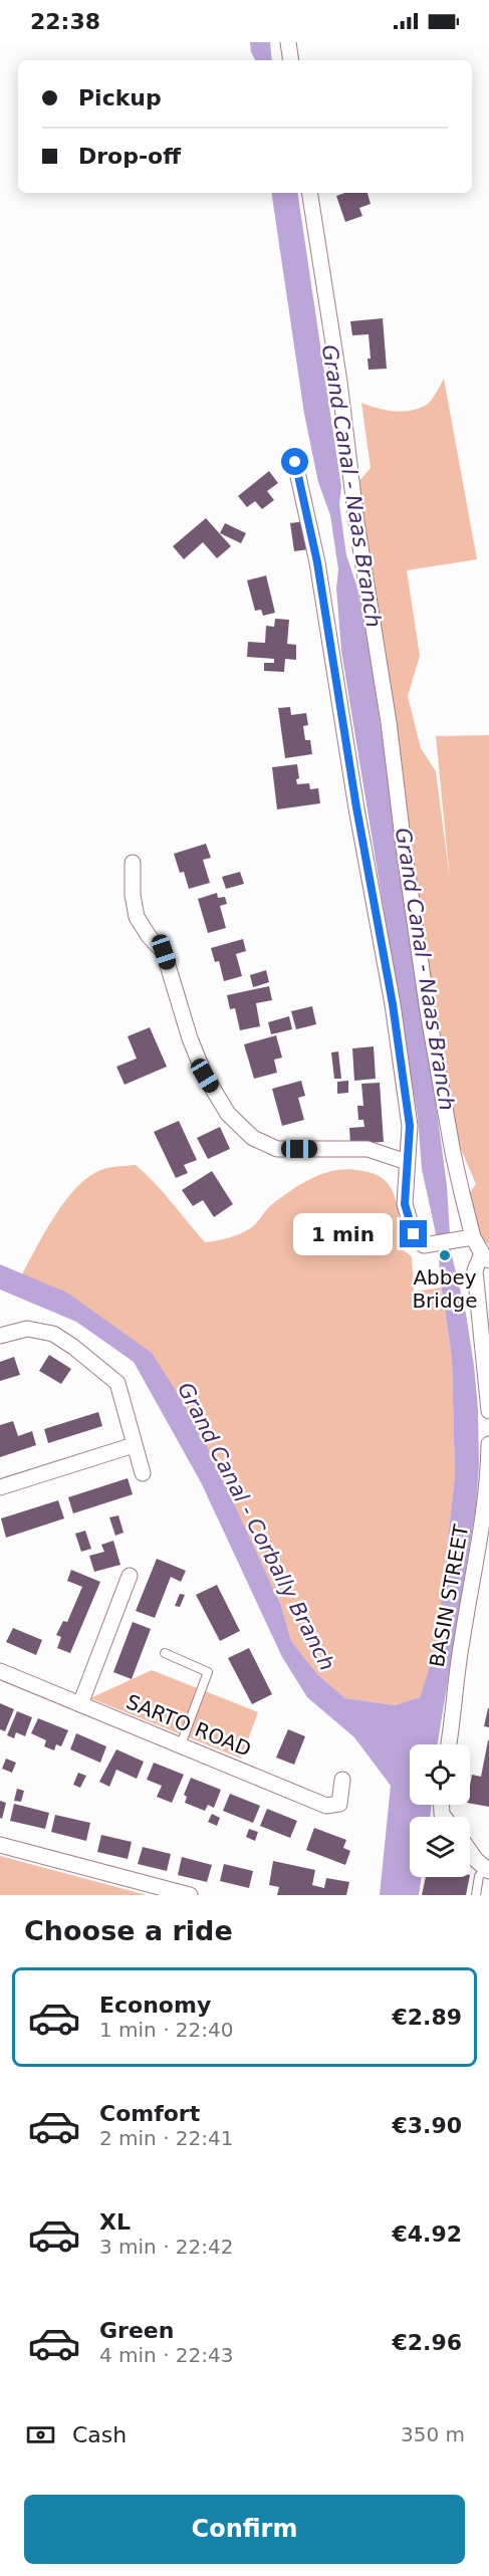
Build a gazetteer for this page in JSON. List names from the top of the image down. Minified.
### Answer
{"streets":{"street":["BASIN STREET","SARTO ROAD"]},"water":["Grand Canal - Naas Branch","Grand Canal - Corbally Branch"],"places":["Abbey Bridge"],"page":{"status":"22:38","banner":["Pickup","Drop-off"],"bubble":"1 min","heading":"Choose a ride","list":[{"name":"Economy","note":"1 min · 22:40","value":"€2.89"},{"name":"Comfort","note":"2 min · 22:41","value":"€3.90"},{"name":"XL","note":"3 min · 22:42","value":"€4.92"},{"name":"Green","note":"4 min · 22:43","value":"€2.96"}],"pay":["Cash","350 m"],"buttons":"Confirm"}}
